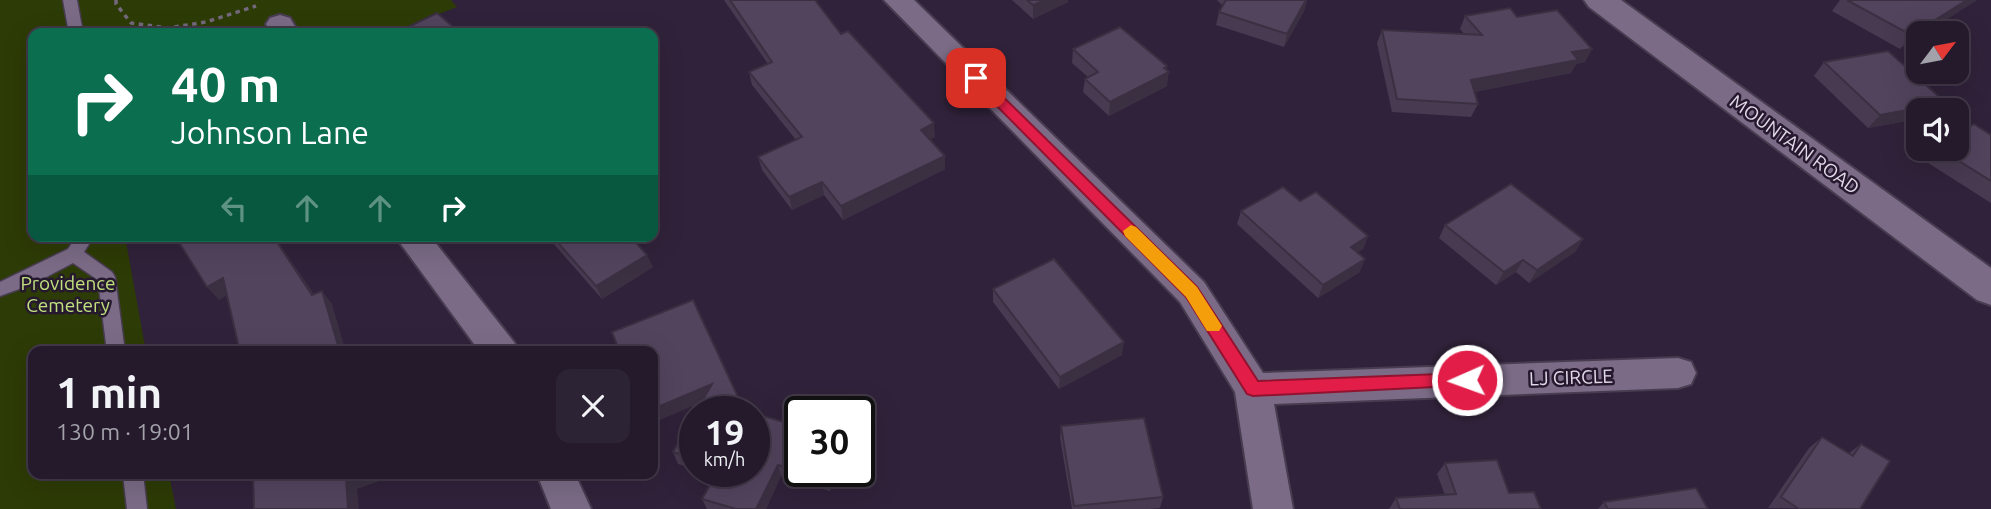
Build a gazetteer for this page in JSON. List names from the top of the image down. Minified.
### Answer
{"streets":{"street":["MOUNTAIN ROAD","LJ CIRCLE"]},"parks":["Providence Cemetery"],"north":"top right","page":{"turn":["40 m","Johnson Lane"],"heading":["1 min","130 m · 19:01"],"speed":"19 km/h","limit":"30"}}
